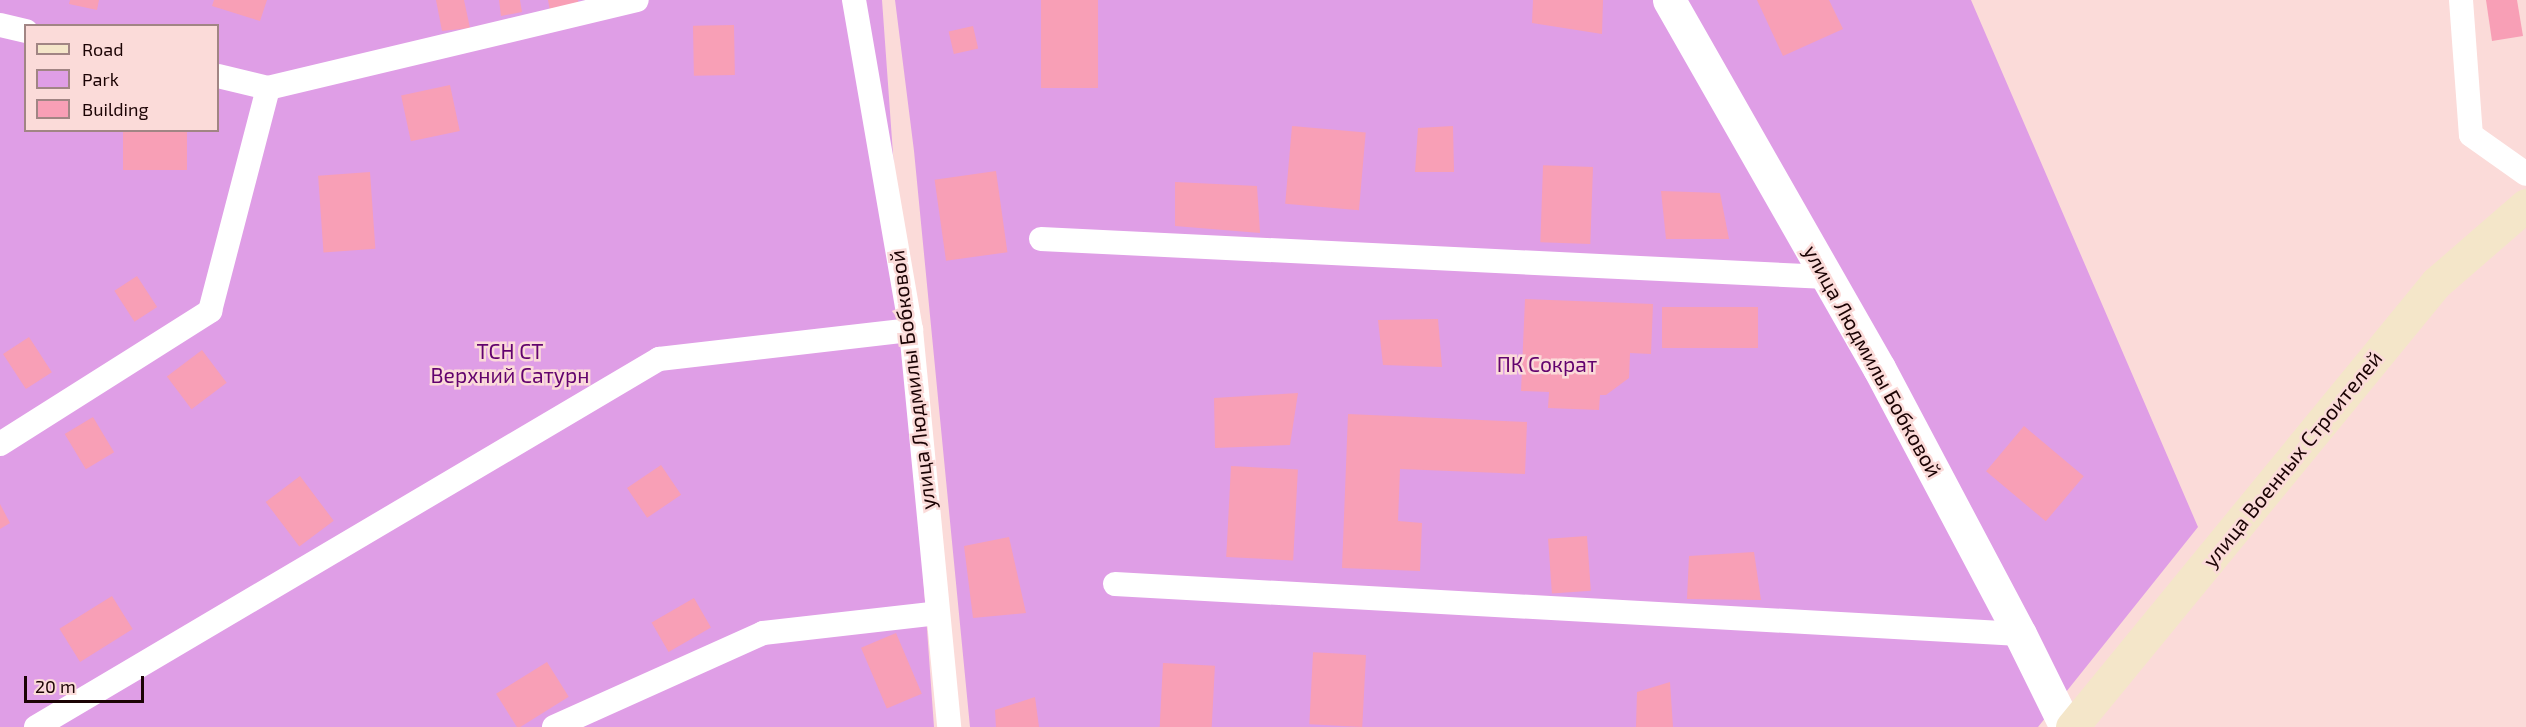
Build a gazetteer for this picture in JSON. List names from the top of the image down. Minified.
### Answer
{"streets":{"main road":["улица Военных Строителей"],"street":["улица Людмилы Бобковой"]},"parks":["ТСН СТ Верхний Сатурн","ПК Сократ"],"legend":["Road","Park","Building"],"scale_bar":"20 m"}
